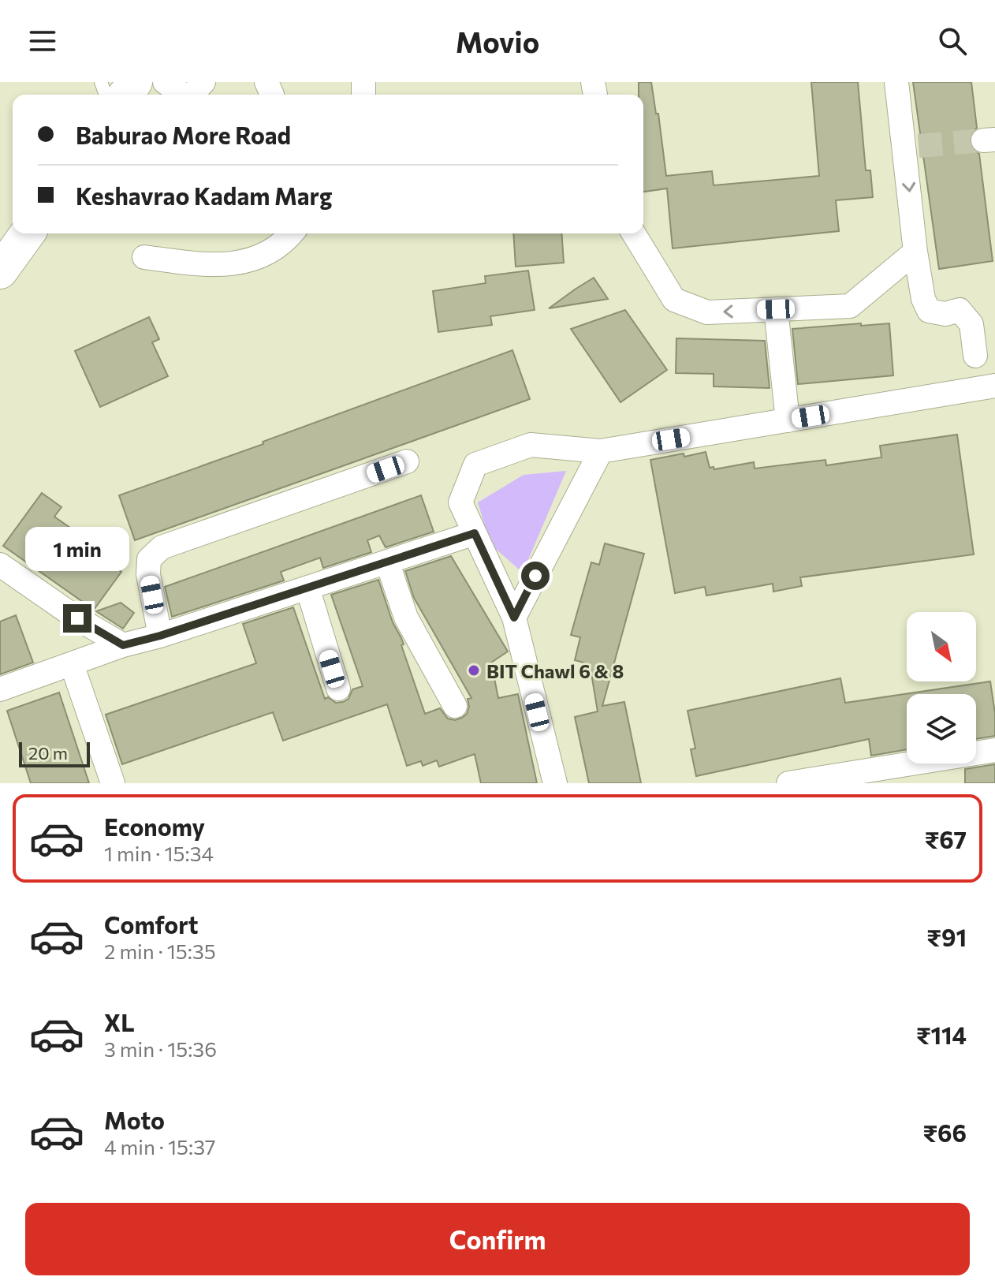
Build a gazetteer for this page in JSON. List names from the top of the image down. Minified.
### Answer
{"places":["BIT Chawl 6 & 8"],"scale_bar":"20 m","north":"bottom right","page":{"header":"Movio","banner":["Baburao More Road","Keshavrao Kadam Marg"],"bubble":"1 min","scale":"20 m","list":[{"name":"Economy","note":"1 min · 15:34","value":"₹67"},{"name":"Comfort","note":"2 min · 15:35","value":"₹91"},{"name":"XL","note":"3 min · 15:36","value":"₹114"},{"name":"Moto","note":"4 min · 15:37","value":"₹66"}],"buttons":"Confirm"}}
